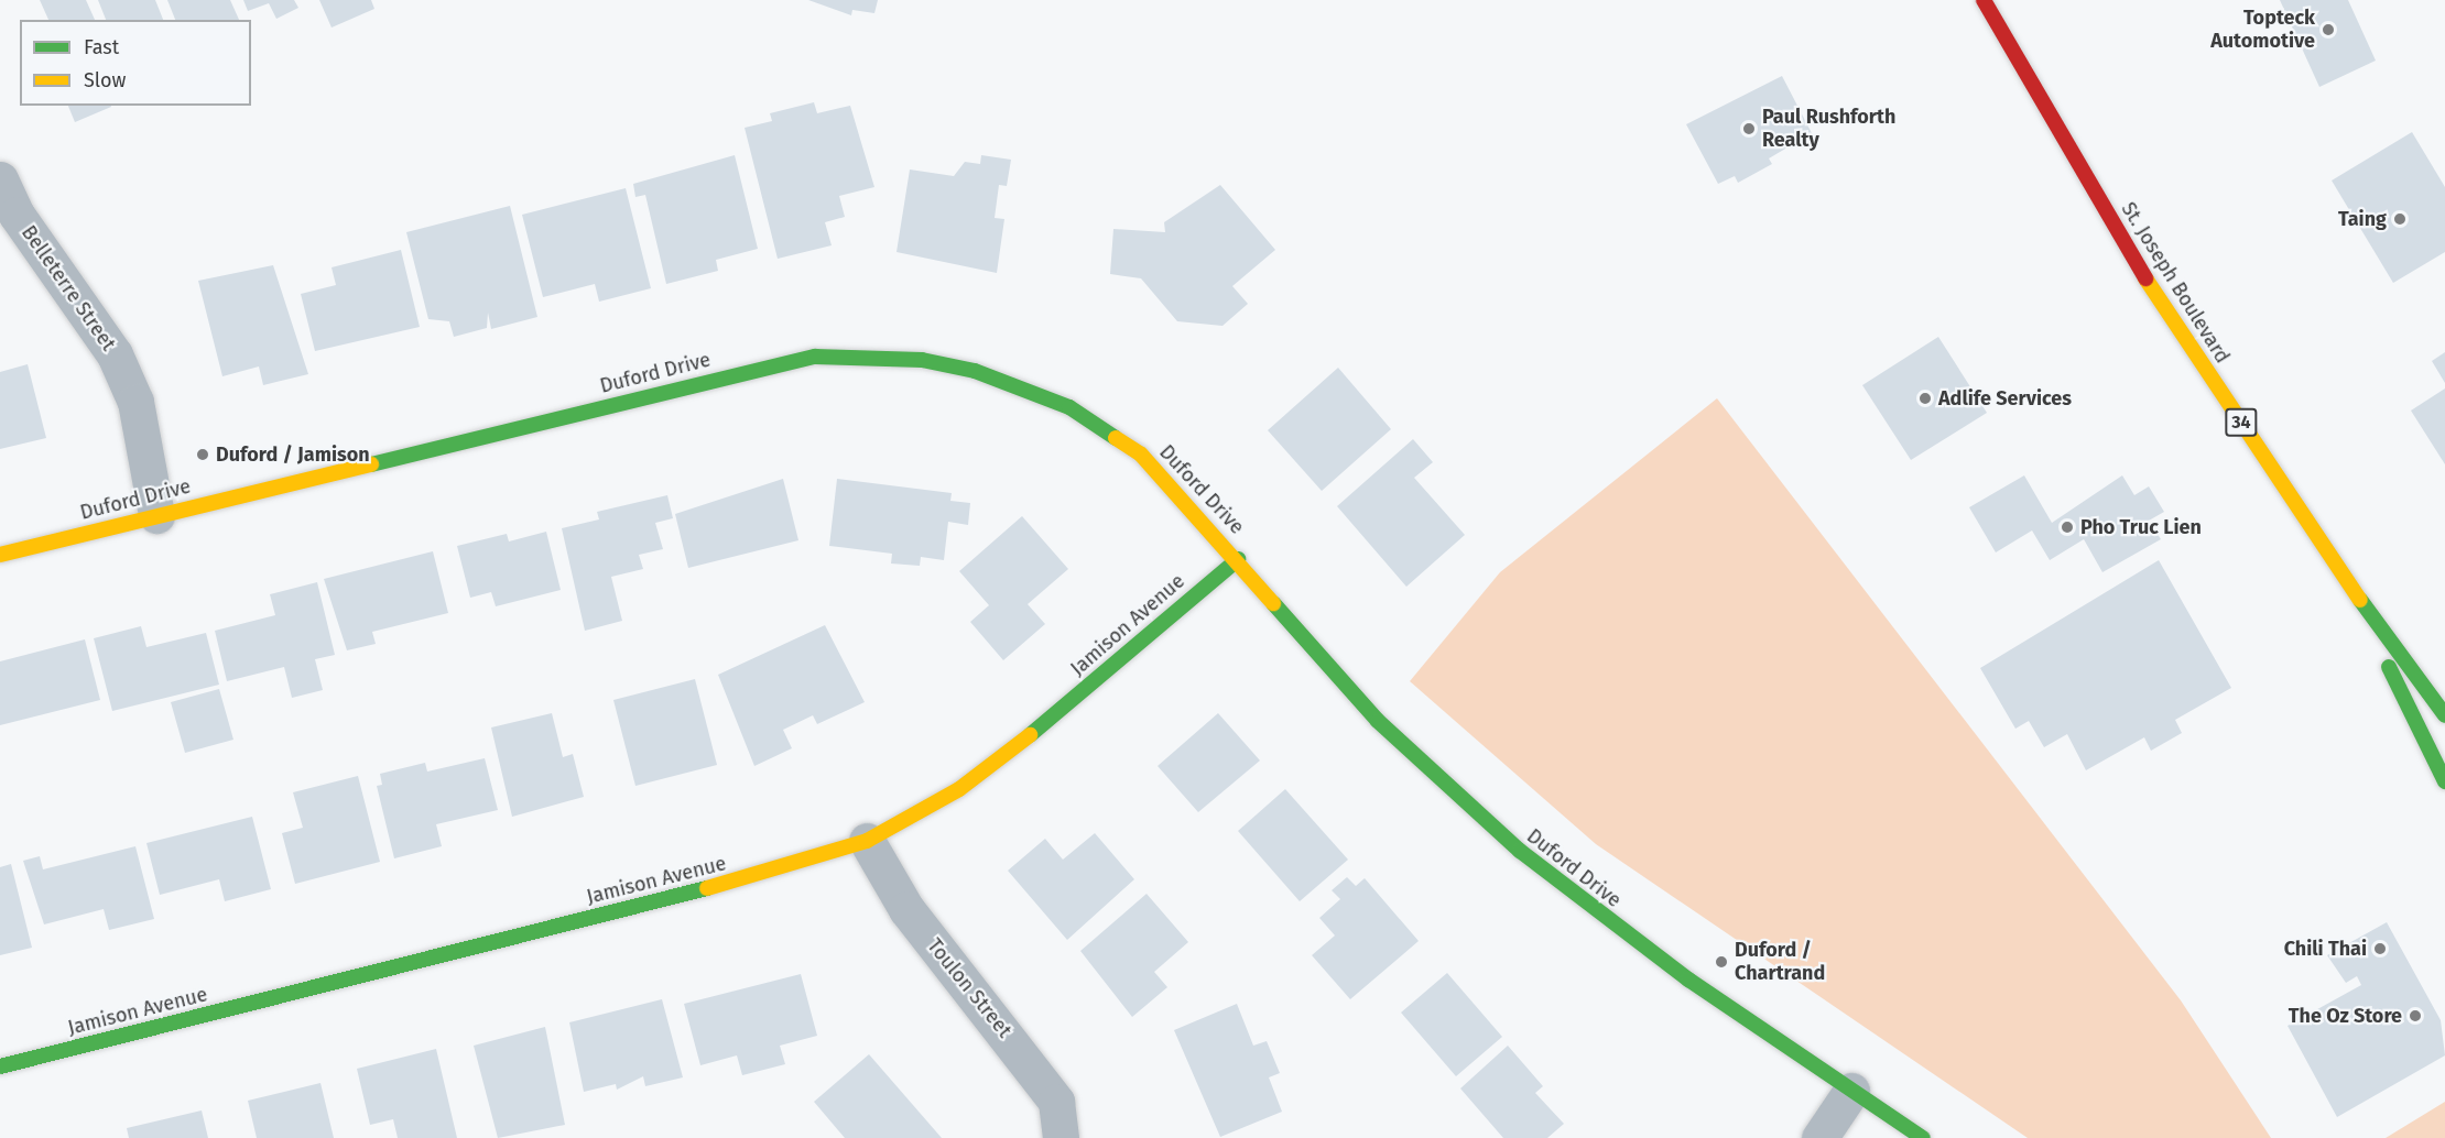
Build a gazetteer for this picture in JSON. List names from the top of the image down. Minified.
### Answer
{"streets":{"street":["St. Joseph Boulevard","Belleterre Street","Duford Drive","34","Jamison Avenue","Toulon Street"]},"crossings":[["Belleterre Street","Duford Drive"],["Duford Drive","Jamison Avenue"],["Jamison Avenue","Toulon Street"]],"places":["Topteck Automotive","Paul Rushforth Realty","Taing","Adlife Services","Duford / Jamison","Pho Truc Lien","Chili Thai","Duford / Chartrand","The Oz Store"],"legend":["Fast","Slow"]}
